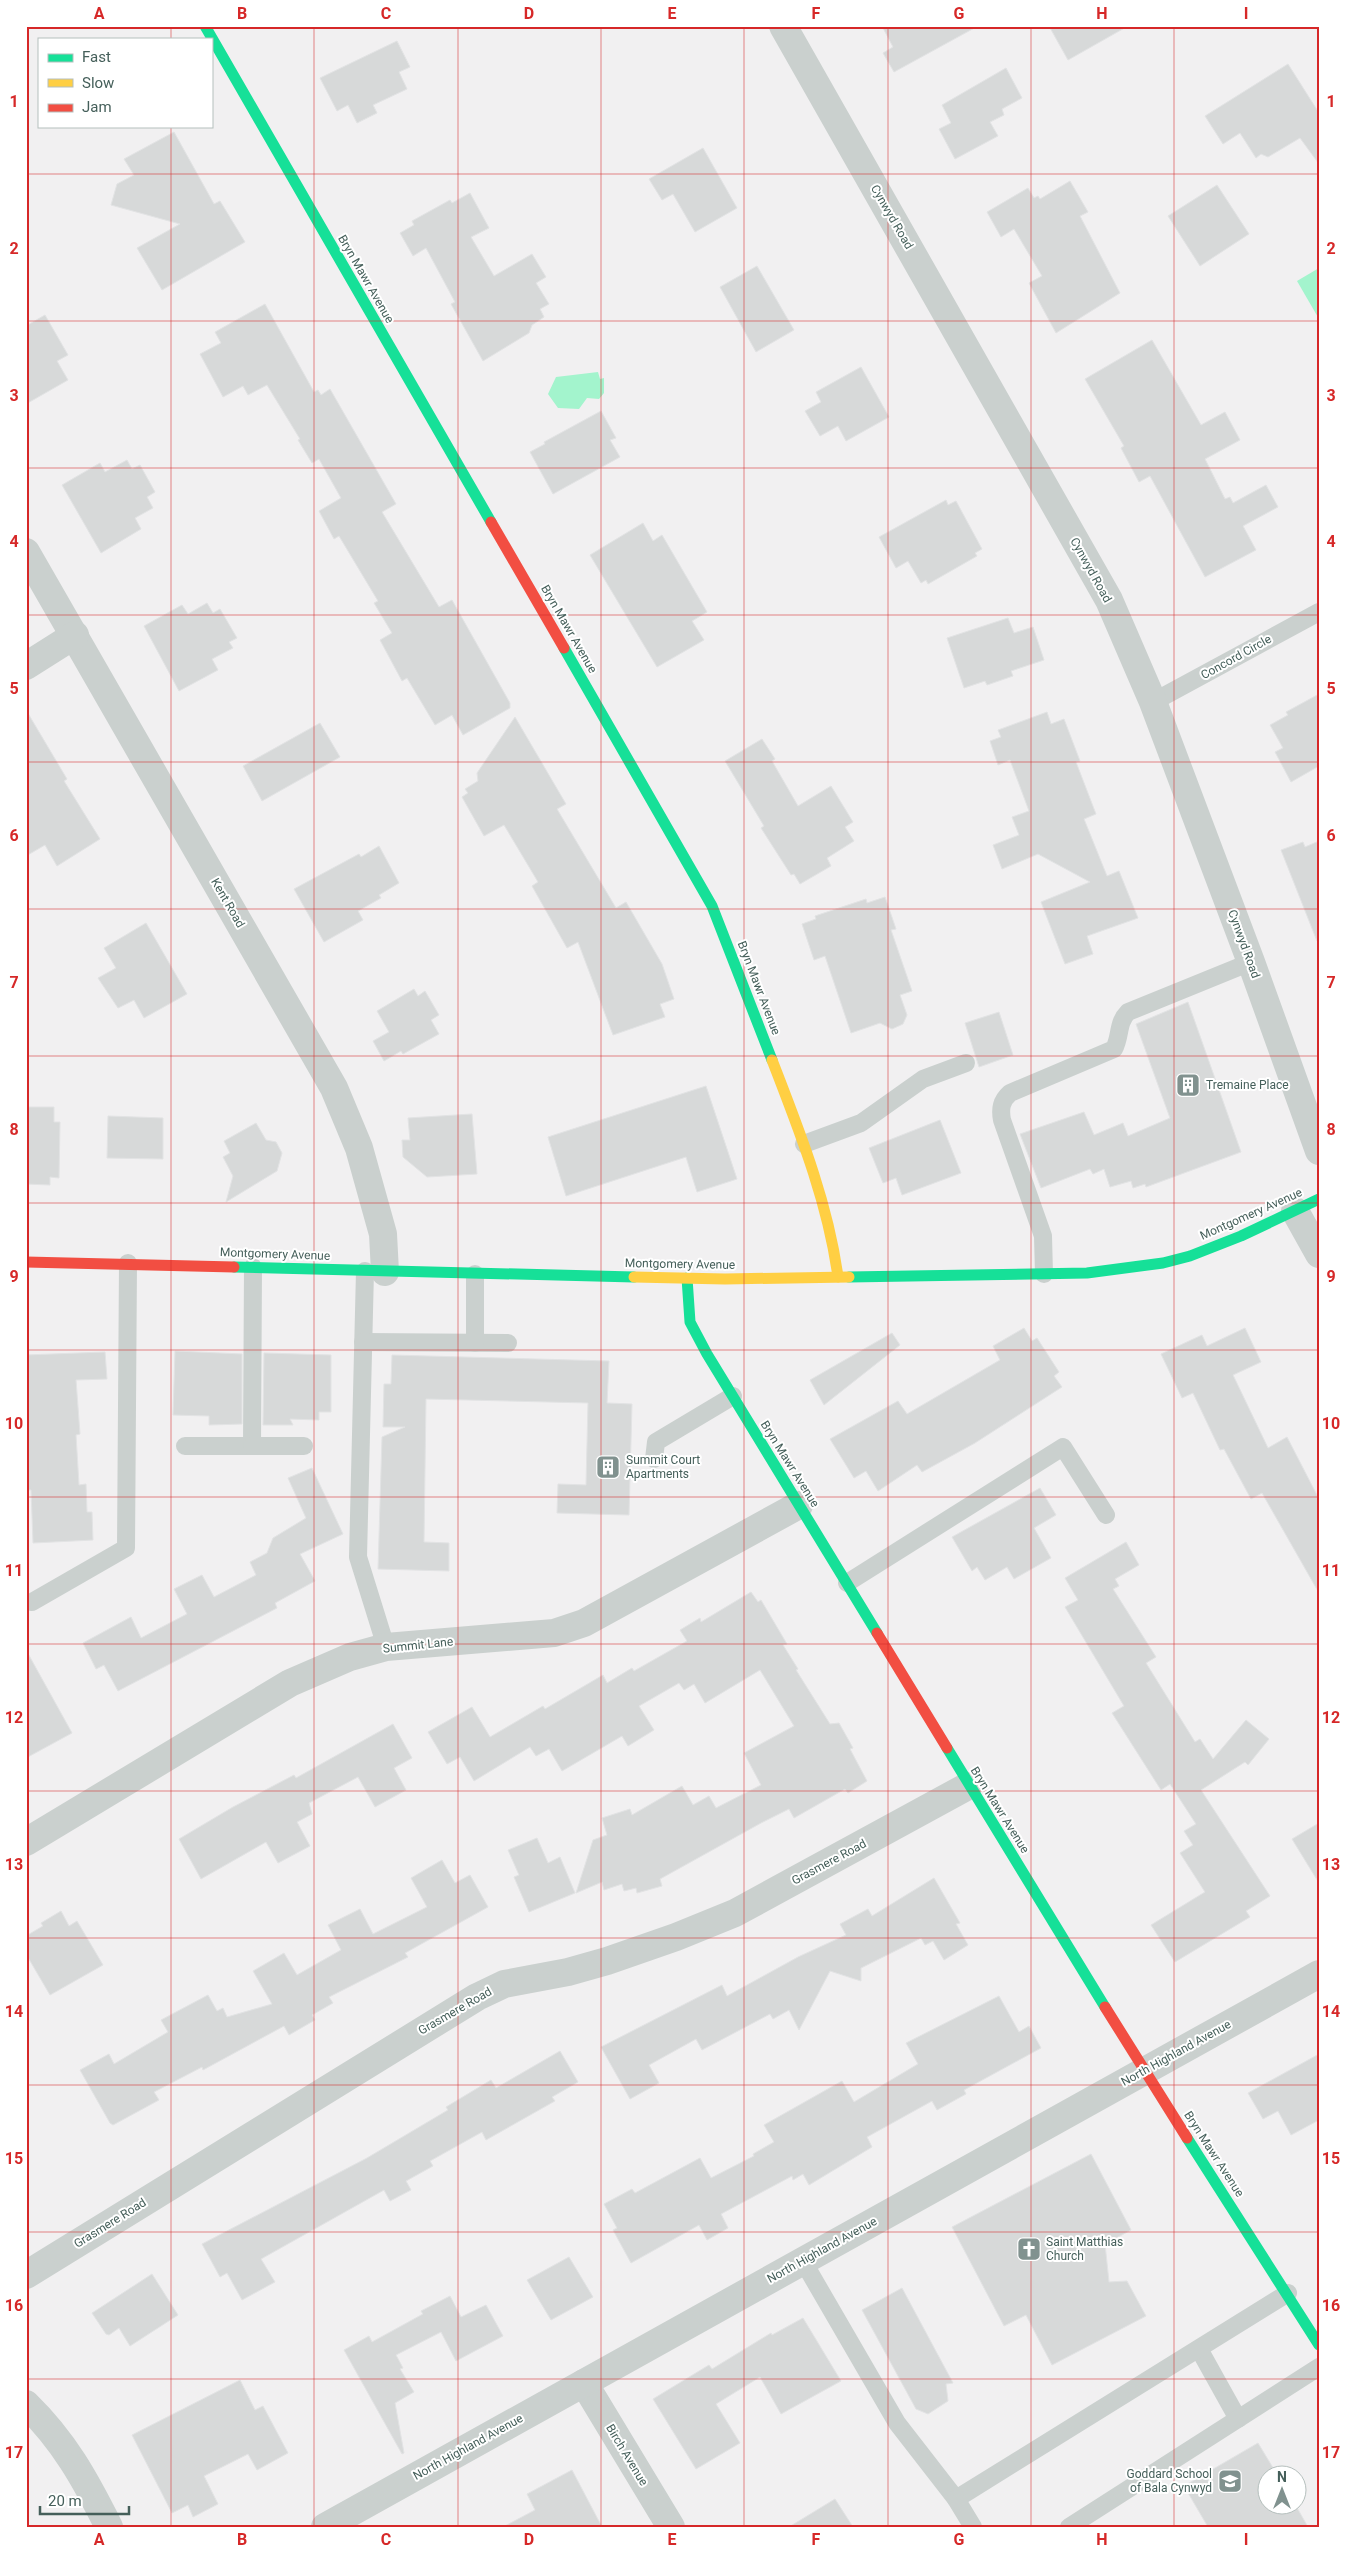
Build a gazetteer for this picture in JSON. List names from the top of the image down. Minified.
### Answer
{"streets":{"street":["Cynwyd Road","Bryn Mawr Avenue","Kent Road","Montgomery Avenue","Summit Lane","Grasmere Road","North Highland Avenue","Birch Avenue"],"lane":["Concord Circle"]},"crossings":[["Cynwyd Road","Concord Circle"],["Bryn Mawr Avenue","Montgomery Avenue"],["Bryn Mawr Avenue","Summit Lane"],["Bryn Mawr Avenue","Grasmere Road"],["Bryn Mawr Avenue","North Highland Avenue"],["Kent Road","Montgomery Avenue"],["North Highland Avenue","Birch Avenue"]],"places":{"building":["Tremaine Place","Summit Court Apartments"],"church":["Saint Matthias Church"],"school or university":["Goddard School of Bala Cynwyd"]},"legend":["Fast","Slow","Jam"],"scale_bar":"20 m","north":"top","grid":{"columns":["A","B","C","D","E","F","G","H","I"],"rows":["1","2","3","4","5","6","7","8","9","10","11","12","13","14","15","16","17"]}}
